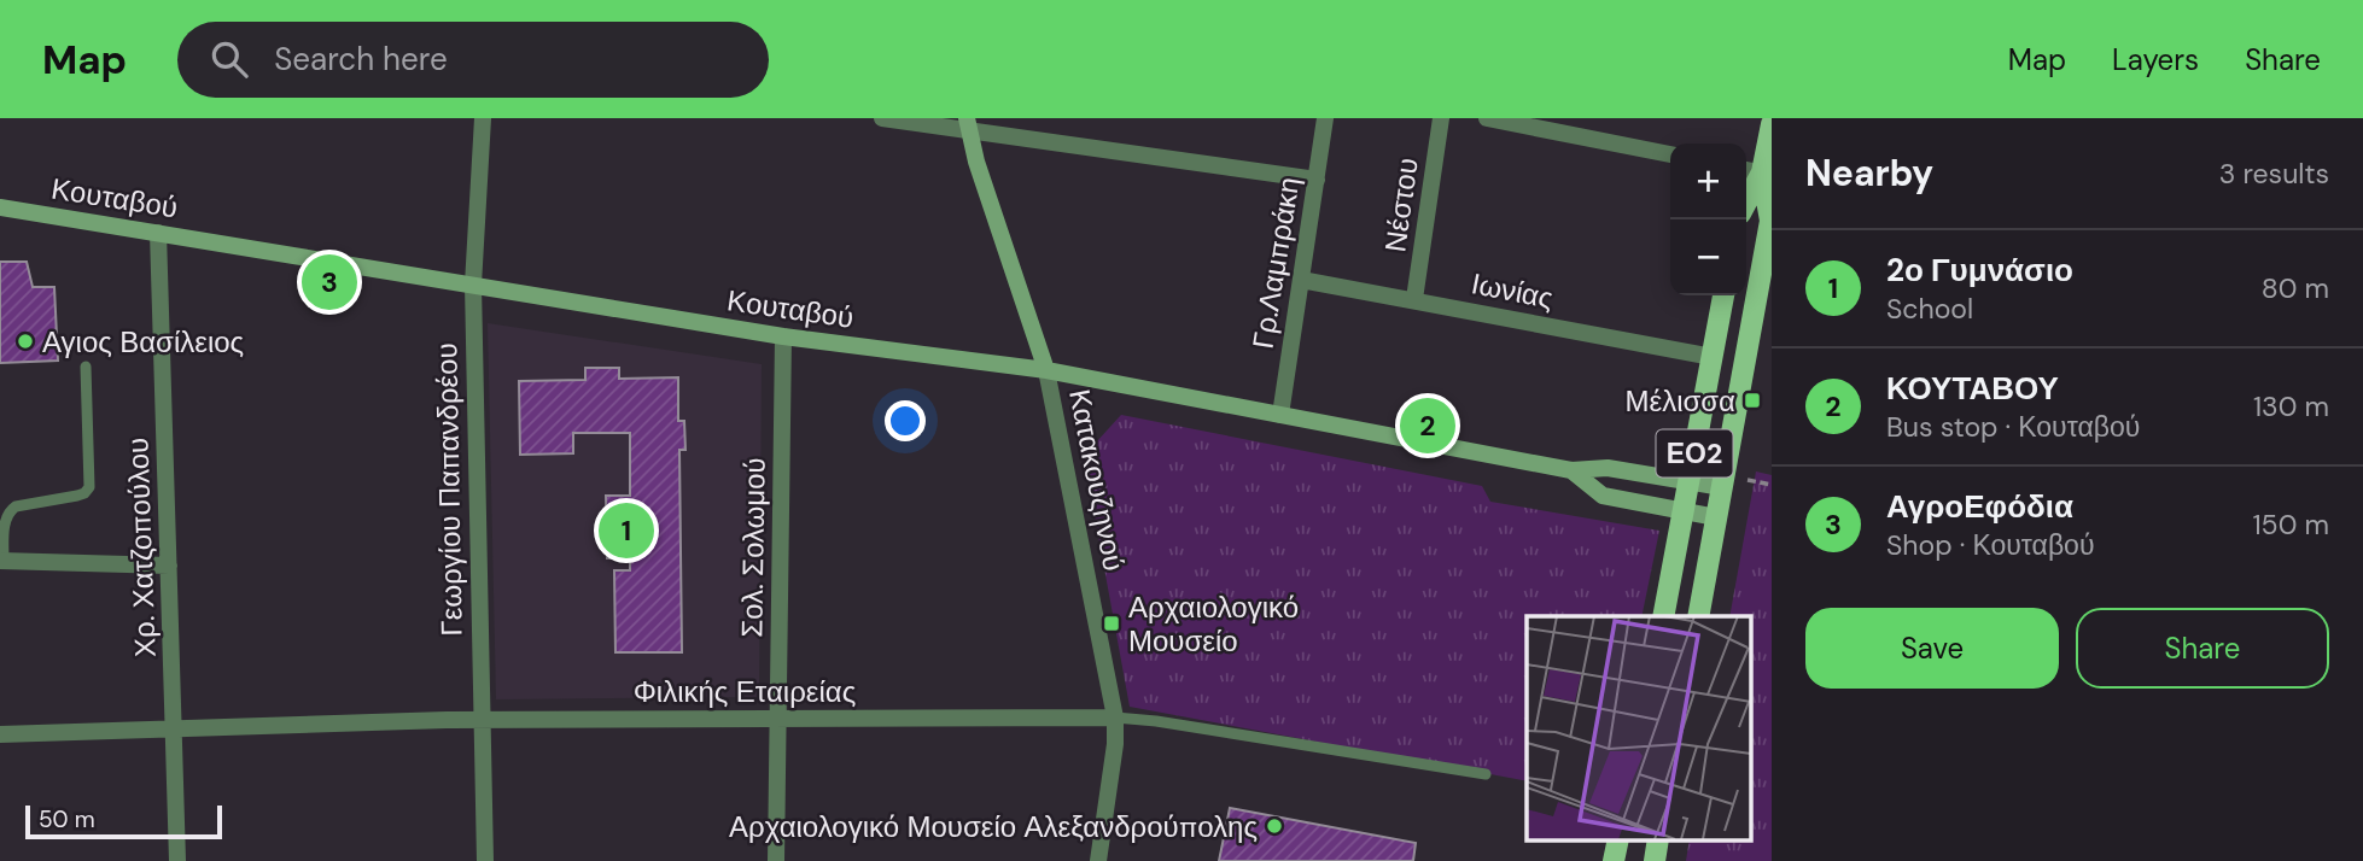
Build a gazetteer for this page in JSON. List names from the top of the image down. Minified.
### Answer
{"streets":{"main road":["ΕΟ2"],"street":["Κουταβού","Νέστου","Γρ.Λαμπράκη","Ιωνίας","Κατακουζηνού","Γεωργίου Παπανδρέου","Χρ. Χατζοπούλου","Σολ. Σολωμού","Φιλικής Εταιρείας"]},"crossings":[["Κουταβού","Γρ.Λαμπράκη"],["Κουταβού","Κατακουζηνού"],["Κουταβού","Γεωργίου Παπανδρέου"],["Κουταβού","Χρ. Χατζοπούλου"],["Κουταβού","Σολ. Σολωμού"],["Νέστου","Ιωνίας"],["Γρ.Λαμπράκη","Ιωνίας"],["Ιωνίας","ΕΟ2"],["Κατακουζηνού","Φιλικής Εταιρείας"],["Γεωργίου Παπανδρέου","Φιλικής Εταιρείας"],["Χρ. Χατζοπούλου","Φιλικής Εταιρείας"],["Σολ. Σολωμού","Φιλικής Εταιρείας"]],"places":{"other":["Αγιος Βασίλειος","Αρχαιολογικό Μουσείο Αλεξανδρούπολης"],"transit":["Μέλισσα","Αρχαιολογικό Μουσείο"]},"scale_bar":"50 m","page":{"header":"Map","search":"Search here","nav":["Map","Layers","Share"],"heading":["Nearby","3 results"],"map_buttons":["+","−"],"list":[{"mark":"1","name":"2ο Γυμνάσιο","note":"School","value":"80 m"},{"mark":"2","name":"ΚΟΥΤΑΒΟΥ","note":"Bus stop · Κουταβού","value":"130 m"},{"mark":"3","name":"ΑγροΕφόδια","note":"Shop · Κουταβού","value":"150 m"}],"pins":["3","2","1"],"buttons":["Save","Share"],"scale":"50 m"}}
